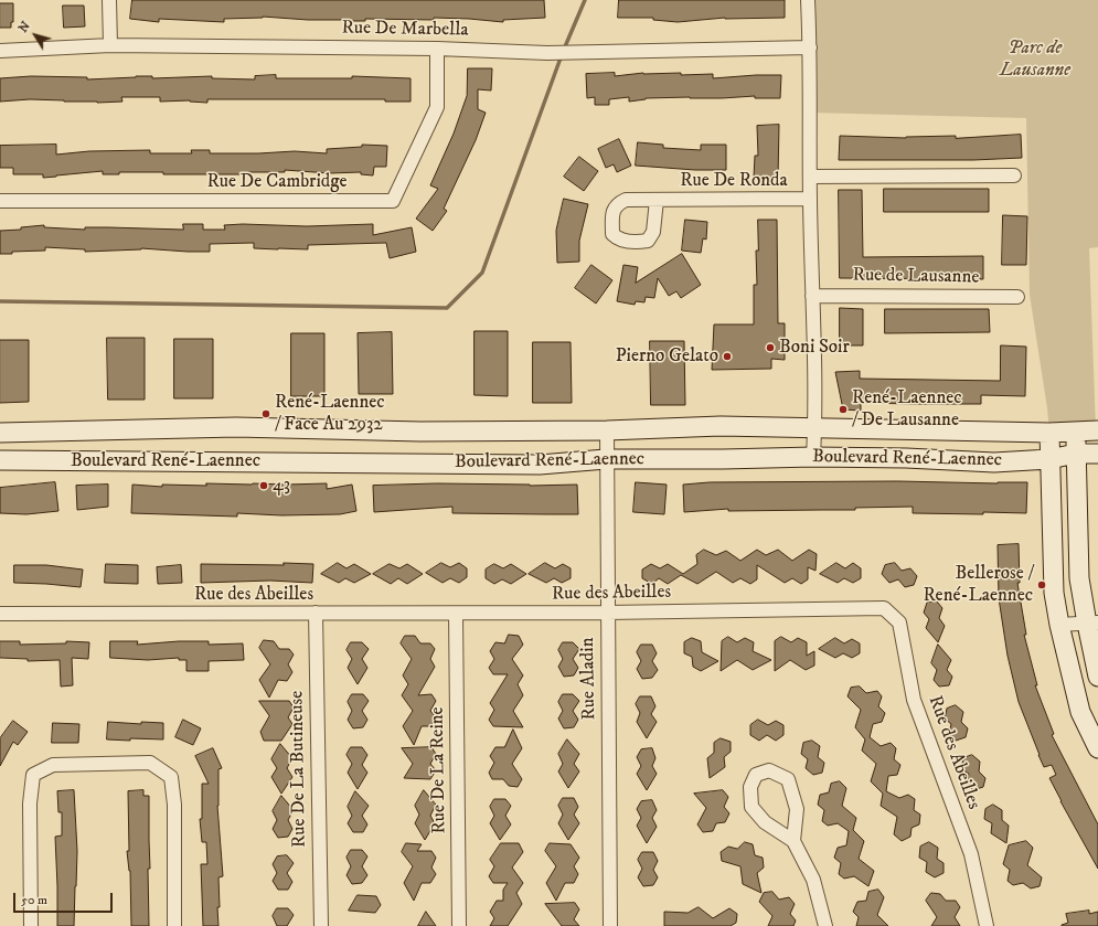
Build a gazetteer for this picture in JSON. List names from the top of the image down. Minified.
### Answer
{"streets":{"street":["Rue De Marbella","Rue De Ronda","Rue De Cambridge","Rue de Lausanne","Boulevard René-Laennec","Rue des Abeilles","Rue Aladin","Rue De La Butineuse","Rue De La Reine"]},"crossings":[["Rue De Marbella","Rue De Cambridge"],["Boulevard René-Laennec","Rue Aladin"],["Rue des Abeilles","Rue Aladin"],["Rue des Abeilles","Rue De La Butineuse"],["Rue des Abeilles","Rue De La Reine"]],"parks":["Parc de Lausanne"],"places":["Boni Soir","Pierno Gelato","René-Laennec / De Lausanne","René-Laennec / Face Au 2932","43","Bellerose / René-Laennec"],"scale_bar":"50 m","north":"top left"}
